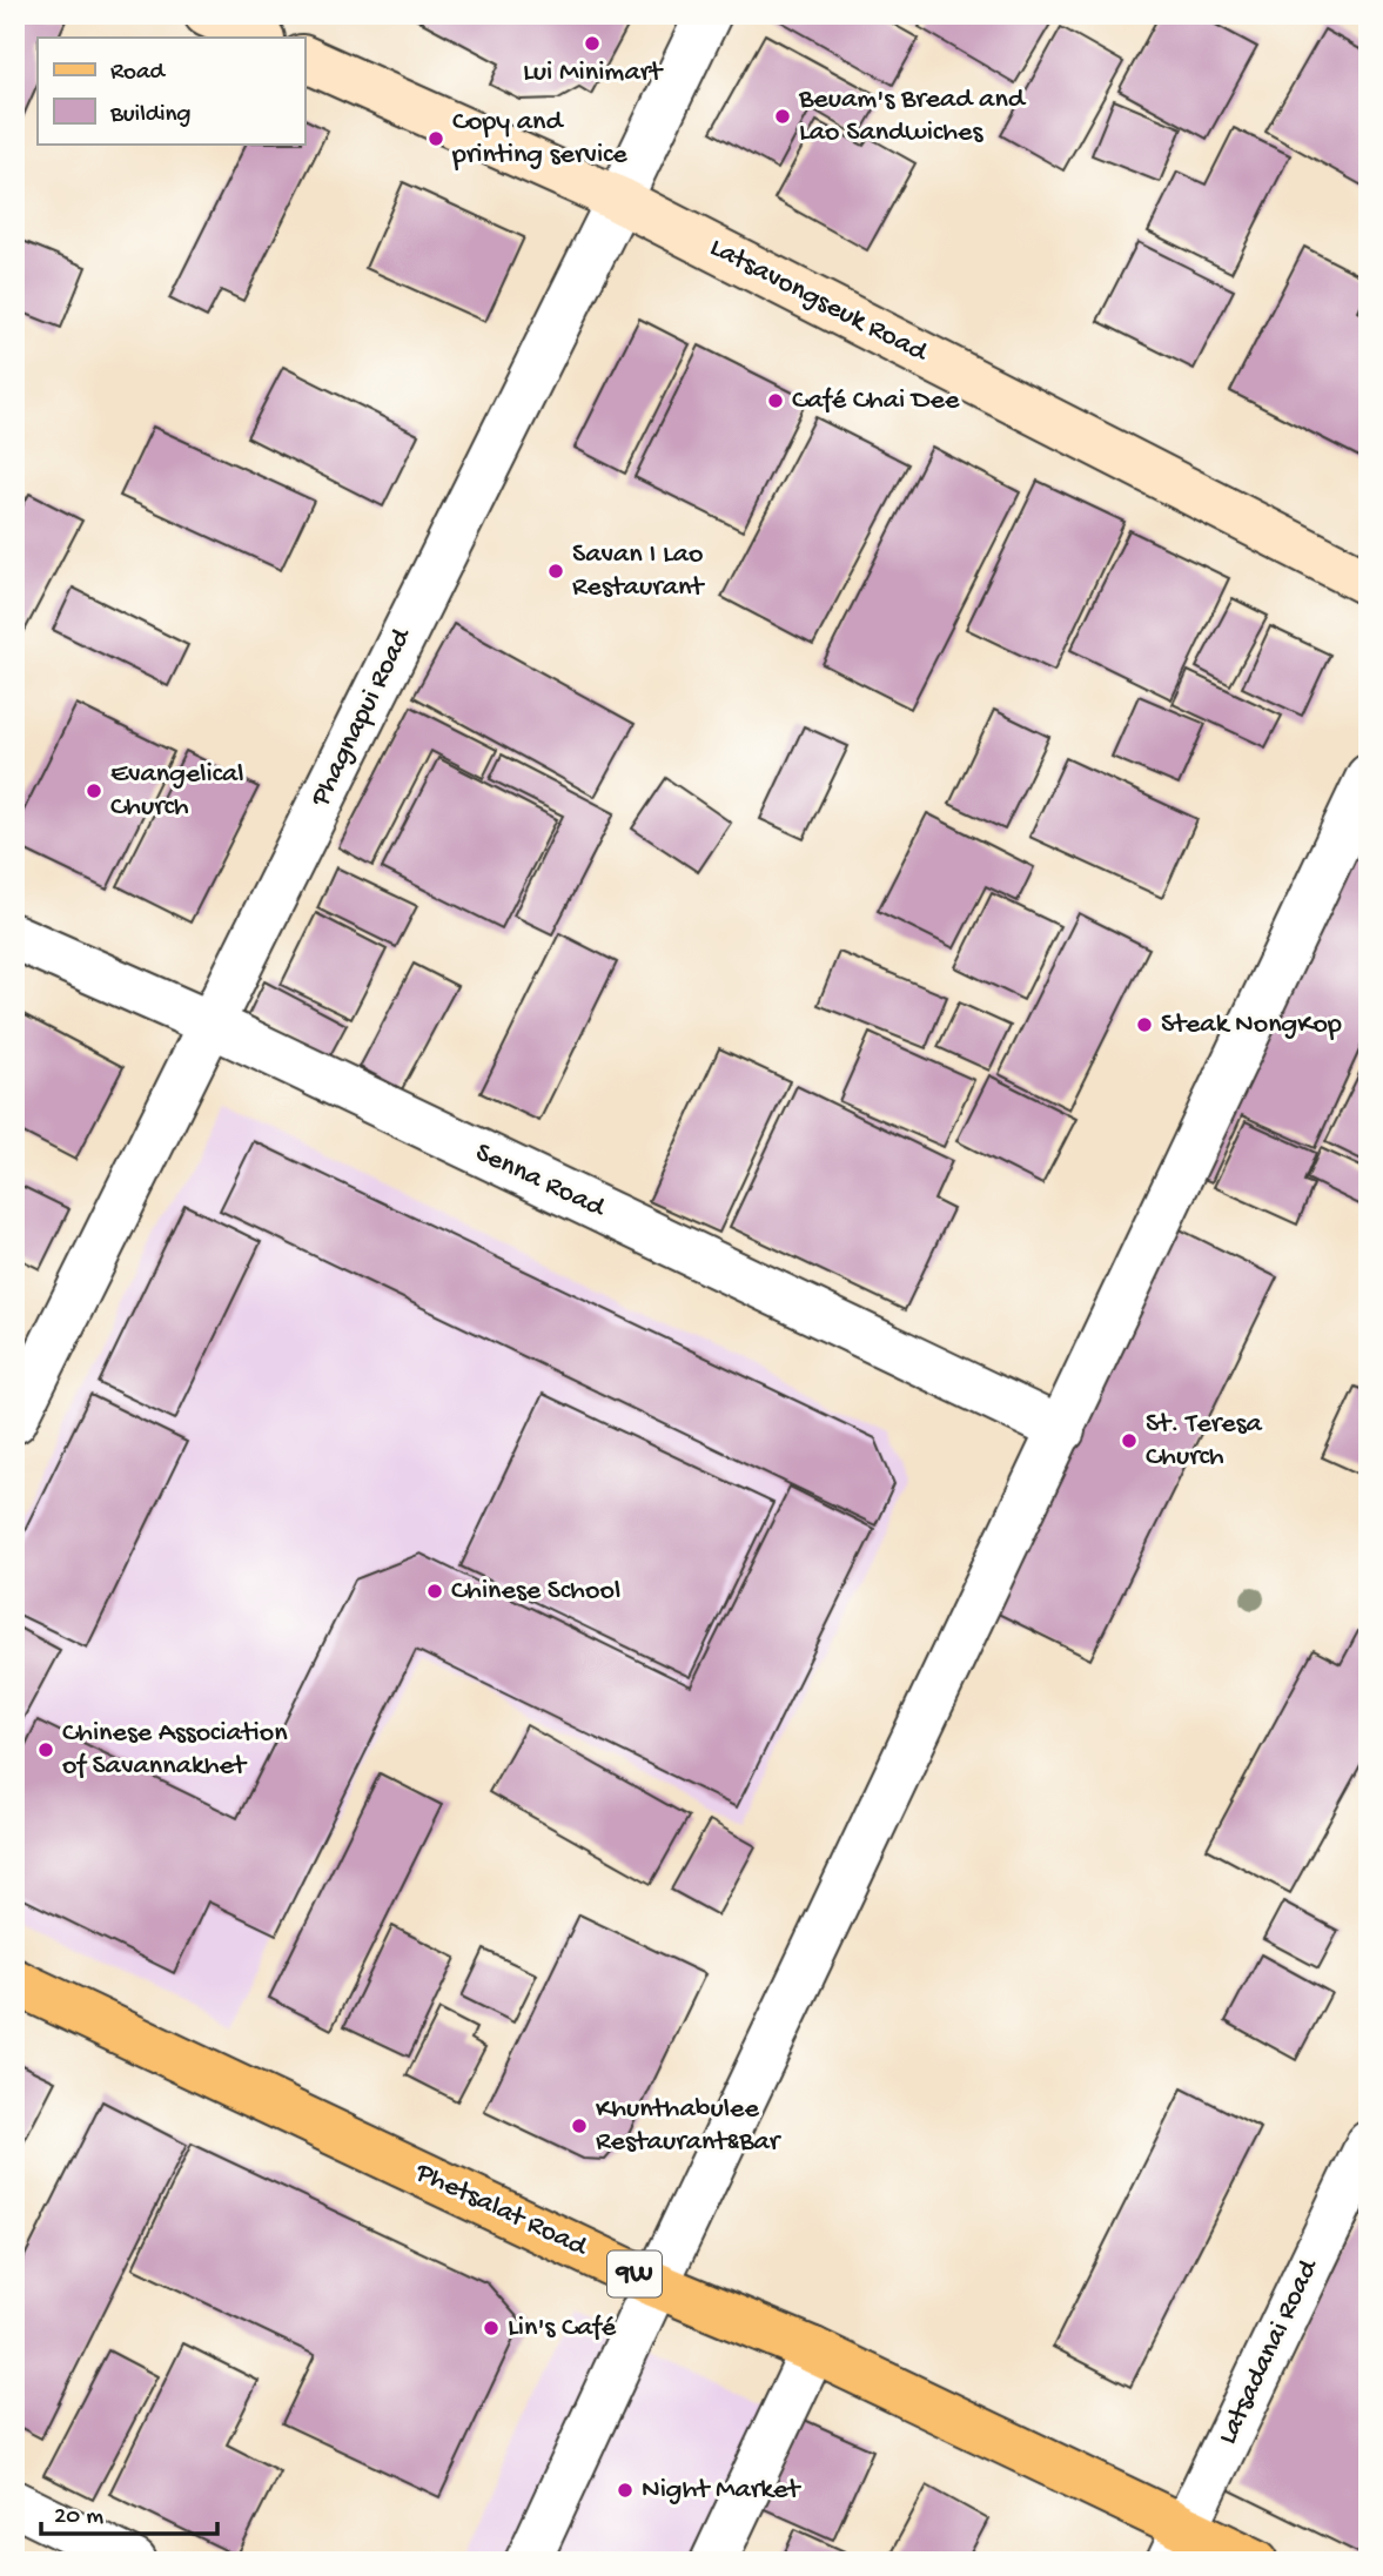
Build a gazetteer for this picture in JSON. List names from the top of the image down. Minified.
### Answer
{"streets":{"main road":["Phetsalat Road","9W"],"street":["Latsavongseuk Road","Phagnapui Road","Senna Road","Latsadanai Road"]},"crossings":[["Latsavongseuk Road","Phagnapui Road"],["Phagnapui Road","Senna Road"],["Phetsalat Road","Latsadanai Road"]],"places":["Lui Minimart","Beuam's Bread and Lao Sandwiches","Copy and printing service","Café Chai Dee","Savan I Lao Restaurant","Evangelical Church","Steak NongKop","St. Teresa Church","Chinese School","Chinese Association of Savannakhet","Khunthabulee Restaurant&Bar","Lin's Café","Night Market"],"legend":["Road","Building"],"scale_bar":"20 m"}
